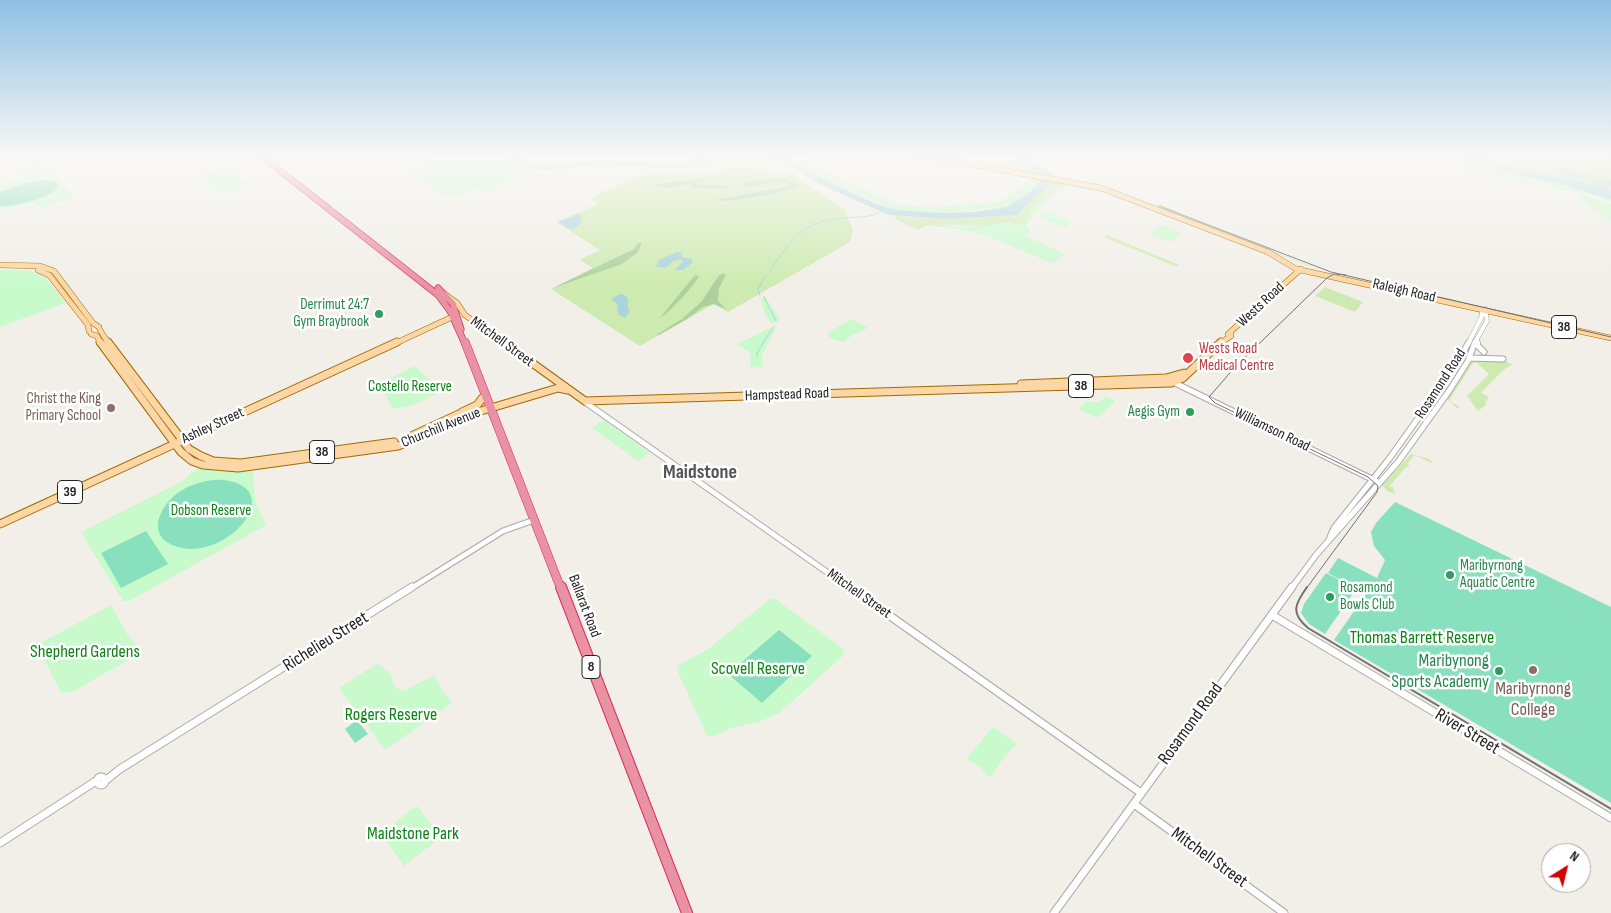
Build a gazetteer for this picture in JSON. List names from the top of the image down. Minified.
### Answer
{"streets":{"highway":["Ballarat Road","8"],"main road":["Raleigh Road","Wests Road","38","Mitchell Street","Hampstead Road","Ashley Street","Churchill Avenue","Williamson Road","39"],"street":["Rosamond Road","Richelieu Street","River Street"]},"crossings":[["Raleigh Road","Wests Road"],["Raleigh Road","Rosamond Road"],["Wests Road","Hampstead Road"],["Wests Road","Williamson Road"],["38","Mitchell Street"],["38","Churchill Avenue"],["Mitchell Street","Rosamond Road"],["Mitchell Street","Hampstead Road"],["Mitchell Street","Ashley Street"],["Mitchell Street","Churchill Avenue"],["Mitchell Street","Ballarat Road"],["Rosamond Road","Williamson Road"],["Rosamond Road","River Street"],["Hampstead Road","Williamson Road"],["Ashley Street","Ballarat Road"],["Churchill Avenue","Ballarat Road"],["Ballarat Road","Richelieu Street"]],"districts":["Maidstone"],"parks":["Costello Reserve","Dobson Reserve","Thomas Barrett Reserve","Shepherd Gardens","Scovell Reserve","Rogers Reserve","Maidstone Park"],"places":["Derrimut 24:7 Gym Braybrook","Wests Road Medical Centre","Christ the King Primary School","Aegis Gym","Maribyrnong Aquatic Centre","Rosamond Bowls Club","Maribyrnong College","Maribynong Sports Academy"],"north":"top right"}
